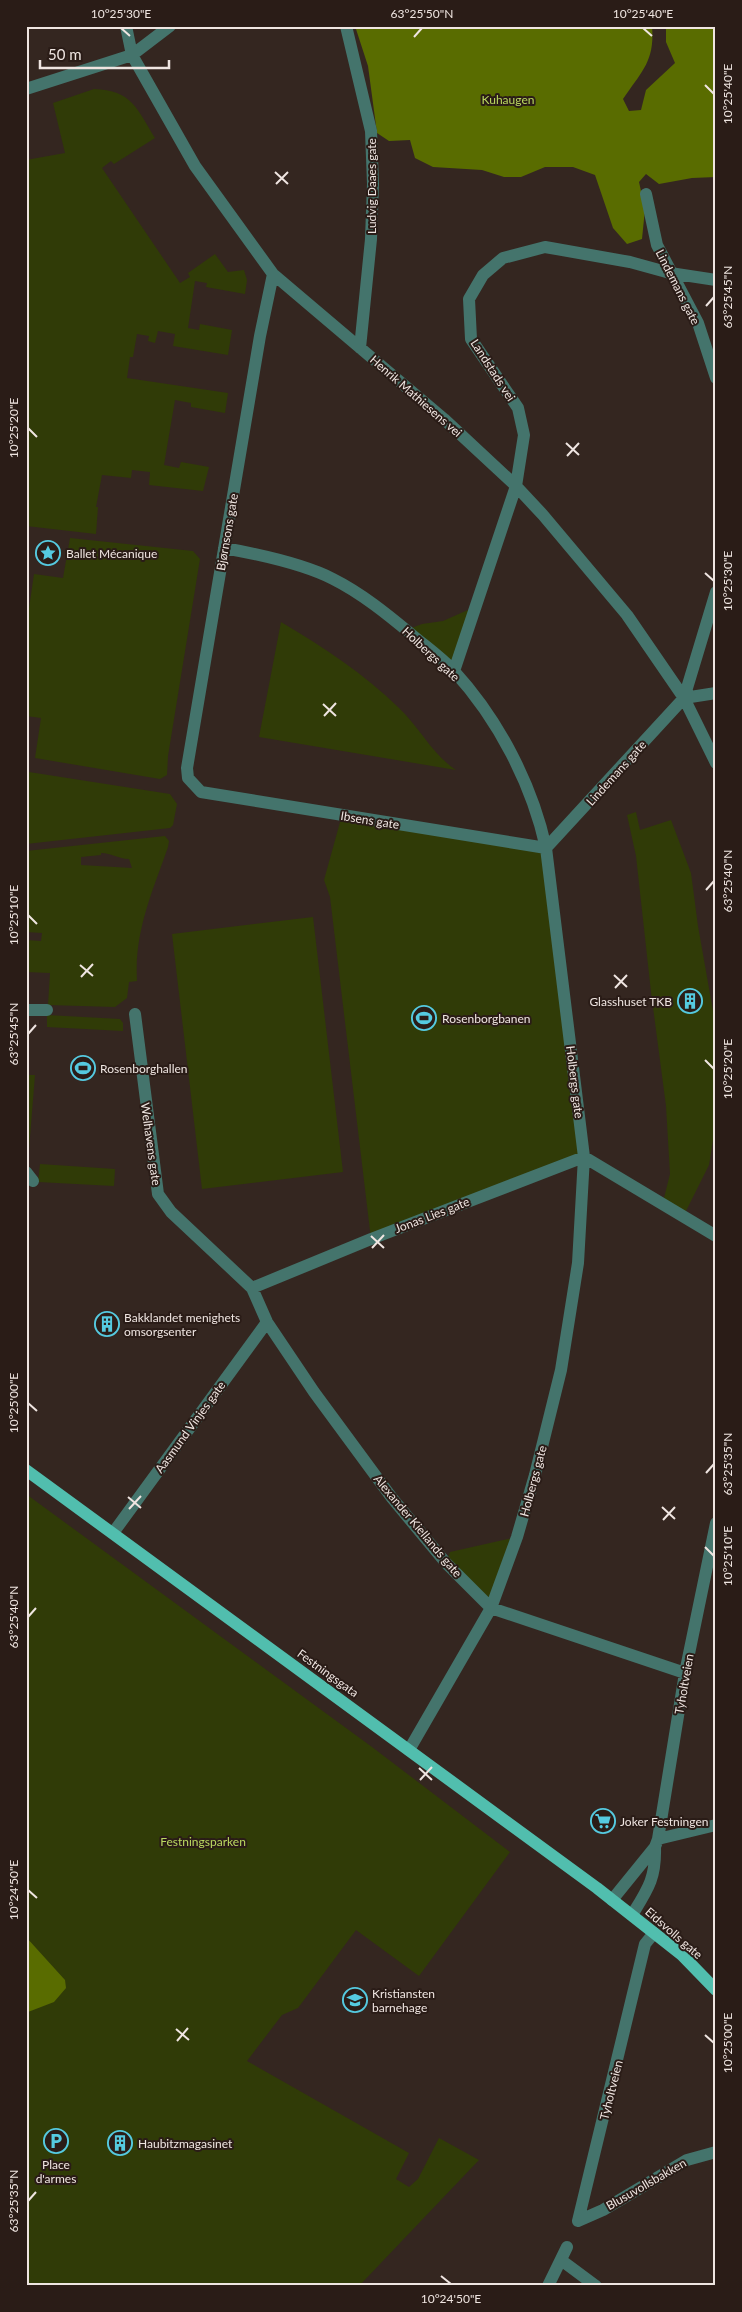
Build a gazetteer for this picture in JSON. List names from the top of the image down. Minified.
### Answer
{"streets":{"main road":["Festningsgata","Eidsvolls gate"],"street":["Ludvig Daaes gate","Lindemans gate","Landstads vei","Henrik Mathiesens vei","Bjørnsons gate","Holbergs gate","Ibsens gate","Welhavens gate","Jonas Lies gate","Aasmund Vinjes gate","Alexander Kiellands gate","Tyholtveien","Blusuvollsbakken"]},"crossings":[["Ludvig Daaes gate","Henrik Mathiesens vei"],["Lindemans gate","Landstads vei"],["Lindemans gate","Henrik Mathiesens vei"],["Lindemans gate","Holbergs gate"],["Lindemans gate","Ibsens gate"],["Landstads vei","Henrik Mathiesens vei"],["Landstads vei","Holbergs gate"],["Henrik Mathiesens vei","Bjørnsons gate"],["Bjørnsons gate","Holbergs gate"],["Bjørnsons gate","Ibsens gate"],["Holbergs gate","Ibsens gate"],["Holbergs gate","Jonas Lies gate"],["Holbergs gate","Alexander Kiellands gate"],["Holbergs gate","Festningsgata"],["Welhavens gate","Jonas Lies gate"],["Welhavens gate","Aasmund Vinjes gate"],["Welhavens gate","Alexander Kiellands gate"],["Aasmund Vinjes gate","Alexander Kiellands gate"],["Aasmund Vinjes gate","Festningsgata"],["Alexander Kiellands gate","Tyholtveien"],["Festningsgata","Tyholtveien"],["Festningsgata","Eidsvolls gate"],["Tyholtveien","Eidsvolls gate"],["Tyholtveien","Blusuvollsbakken"]],"parks":["Kuhaugen","Festningsparken"],"places":{"place":["Ballet Mécanique"],"building":["Glasshuset TKB","Bakklandet menighets omsorgsenter","Haubitzmagasinet"],"sports":["Rosenborgbanen","Rosenborghallen"],"supermarket":["Joker Festningen"],"school or university":["Kristiansten barnehage"],"parking":["Place d'armes"]},"scale_bar":"50 m","coordinates":["10°25'30\"E","63°25'50\"N","10°25'40\"E","63°25'45\"N","10°25'20\"E","63°25'40\"N","10°25'10\"E","10°25'00\"E","63°25'35\"N","10°24'50\"E"]}
